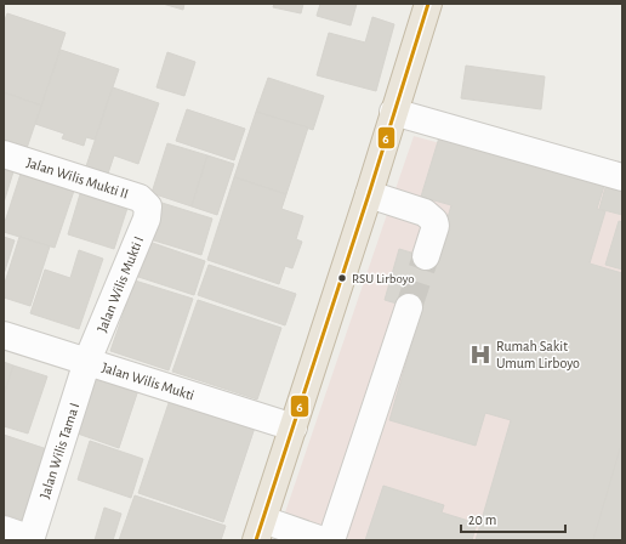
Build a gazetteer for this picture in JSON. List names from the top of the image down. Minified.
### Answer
{"streets":{"street":["Jalan Wilis Mukti II","Jalan Wilis Mukti I","Jalan Wilis Mukti","Jalan Wilis Tama I"]},"crossings":[["Jalan Wilis Mukti II","Jalan Wilis Mukti I"],["Jalan Wilis Mukti I","Jalan Wilis Mukti"],["Jalan Wilis Mukti I","Jalan Wilis Tama I"],["Jalan Wilis Mukti","Jalan Wilis Tama I"]],"places":{"other":["RSU Lirboyo"],"hospital":["Rumah Sakit Umum Lirboyo"]},"lines":["transit line 6"],"scale_bar":"20 m"}
